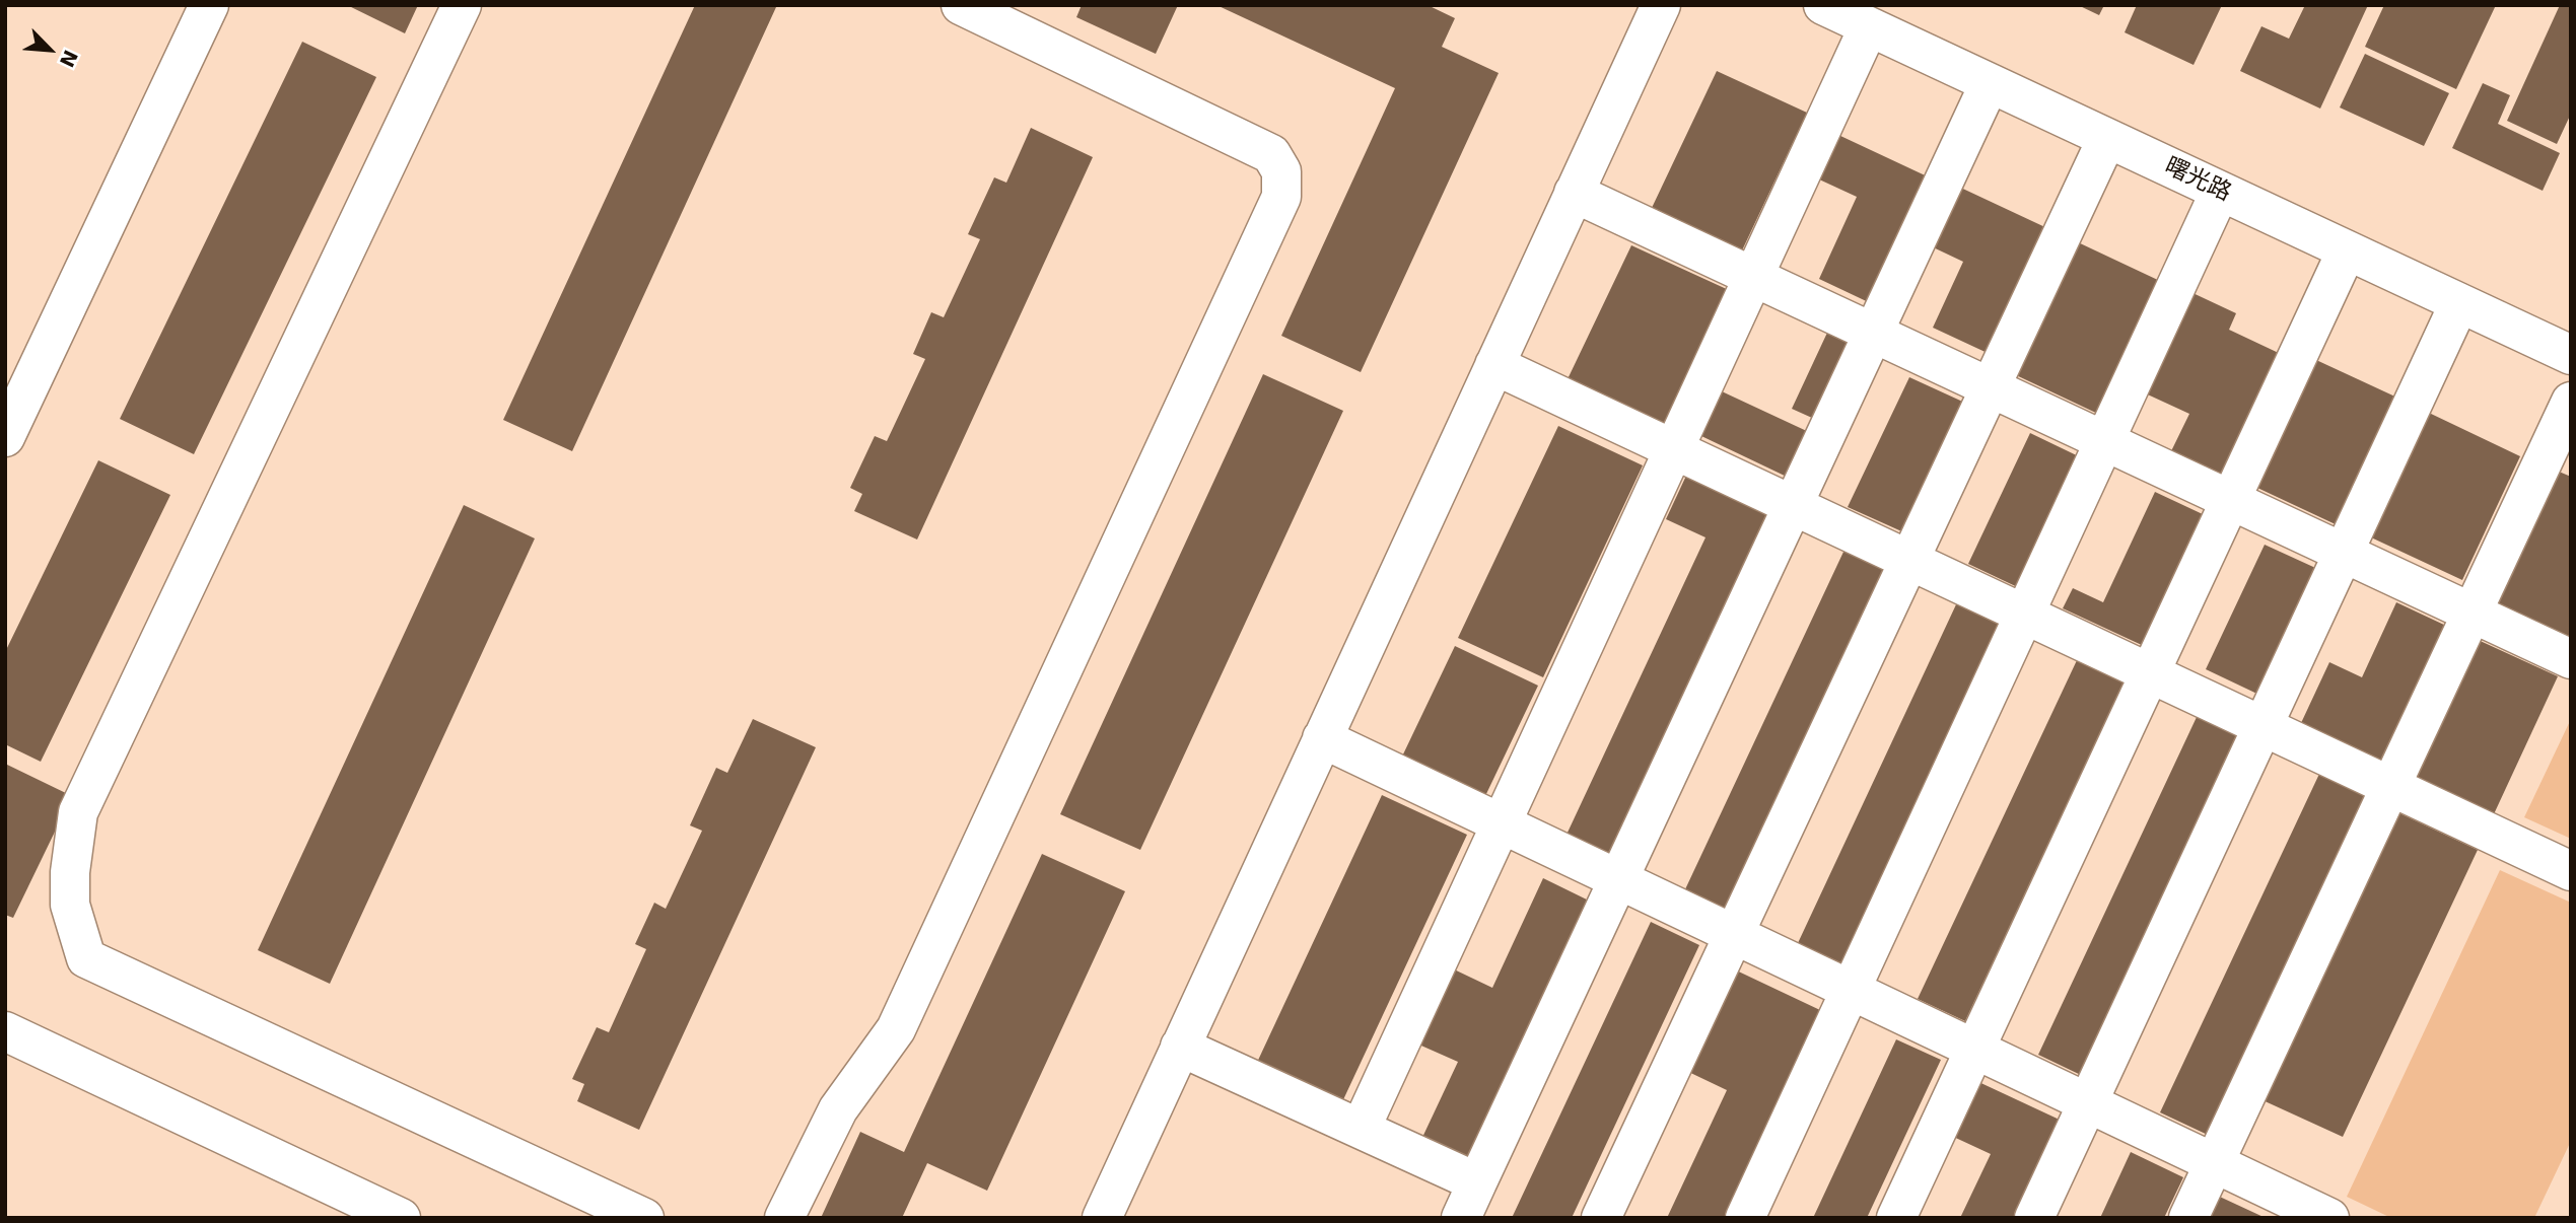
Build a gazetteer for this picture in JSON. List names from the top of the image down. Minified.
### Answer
{"streets":{"street":["曙光路"]},"north":"bottom right"}
